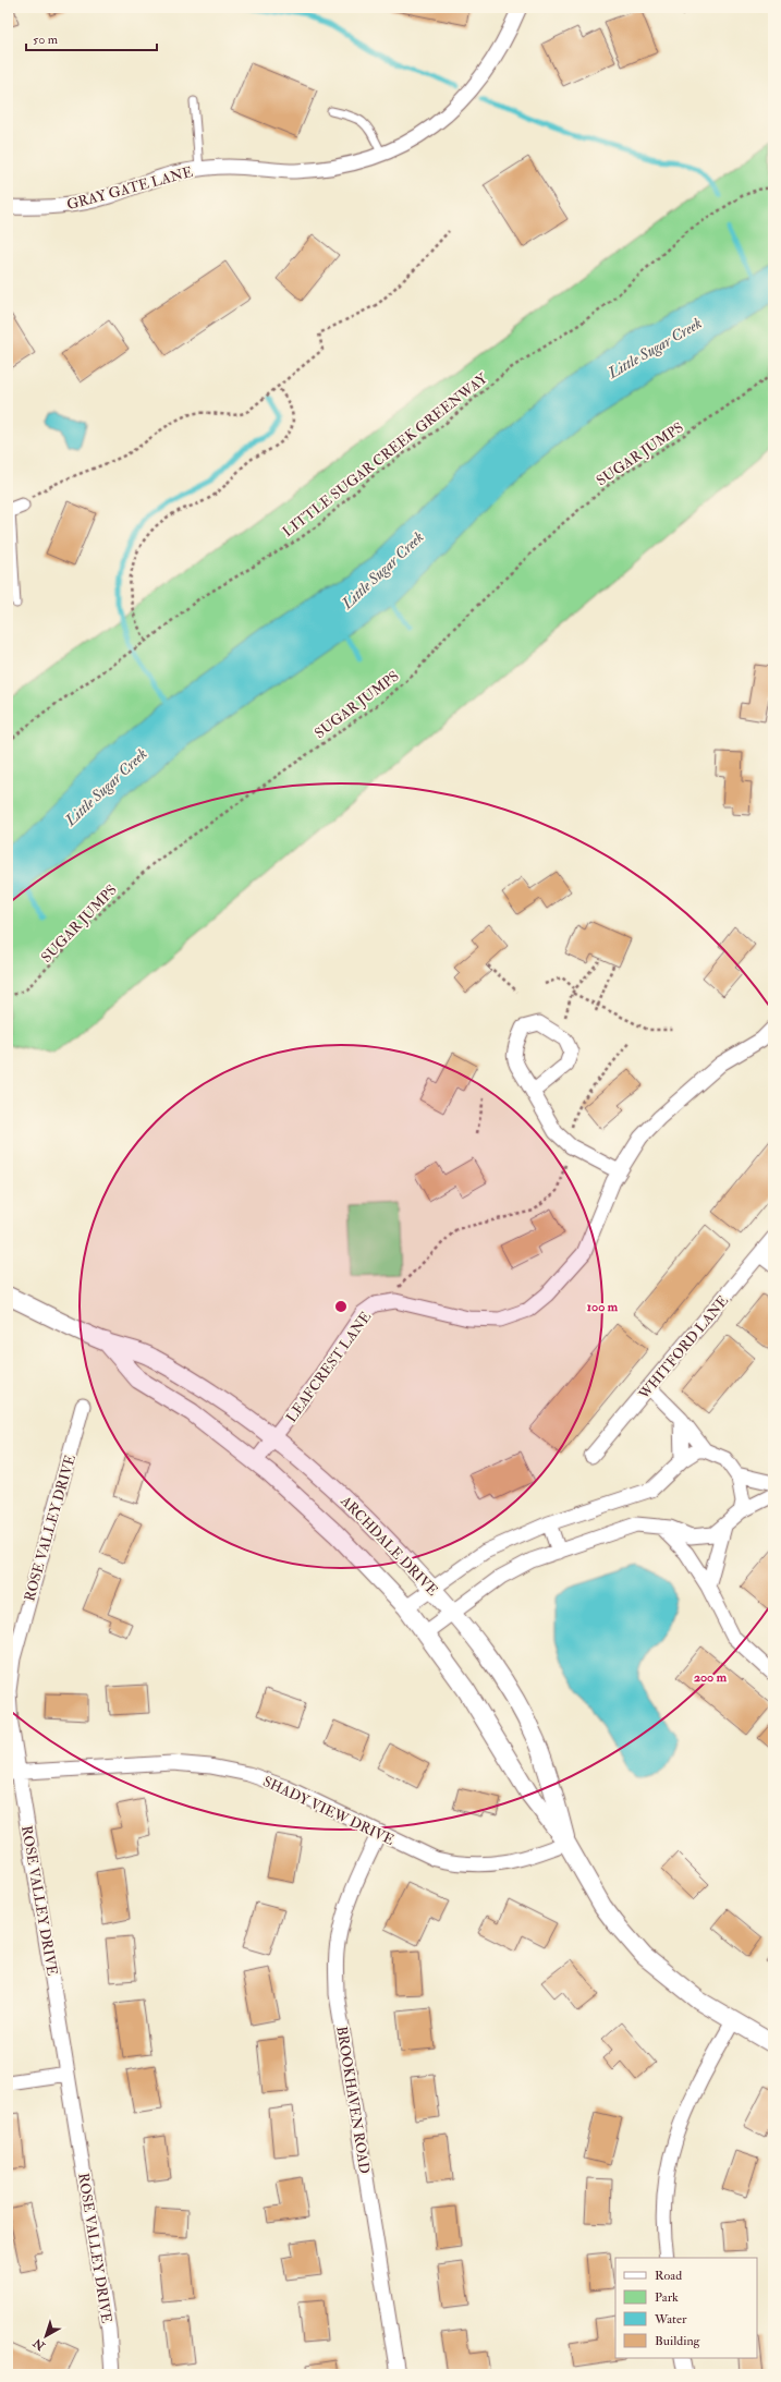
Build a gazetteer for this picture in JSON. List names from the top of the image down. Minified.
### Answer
{"streets":{"street":["GRAY GATE LANE","WHITFORD LANE","LEAFCREST LANE","ROSE VALLEY DRIVE","ARCHDALE DRIVE","SHADY VIEW DRIVE","BROOKHAVEN ROAD"],"path":["SUGAR JUMPS","LITTLE SUGAR CREEK GREENWAY"]},"crossings":[["LEAFCREST LANE","ARCHDALE DRIVE"],["ROSE VALLEY DRIVE","SHADY VIEW DRIVE"],["ARCHDALE DRIVE","SHADY VIEW DRIVE"],["SHADY VIEW DRIVE","BROOKHAVEN ROAD"]],"water":["Little Sugar Creek"],"legend":["Road","Park","Water","Building"],"scale_bar":"50 m","north":"bottom left","rings":["100 m","200 m"]}
